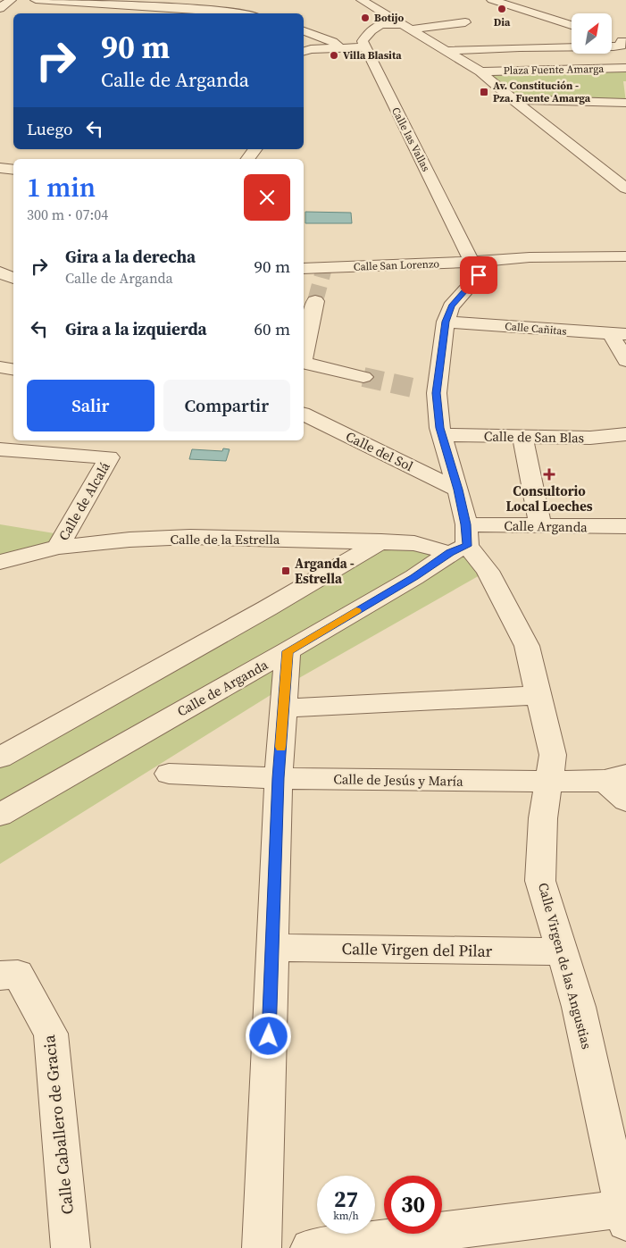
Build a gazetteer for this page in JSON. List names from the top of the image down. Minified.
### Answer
{"streets":{"street":["Plaza Fuente Amarga","Calle las Vallas","Calle San Lorenzo","Calle Cañitas","Calle de San Blas","Calle del Sol","Calle de Alcalá","Calle Arganda","Calle de la Estrella","Calle de Arganda","Calle de Jesús y María","Calle Virgen del Pilar","Calle Virgen de las Angustias","Calle Caballero de Gracia"]},"crossings":[["Calle las Vallas","Calle San Lorenzo"],["Calle las Vallas","Calle Virgen de las Angustias"],["Calle San Lorenzo","Calle Virgen de las Angustias"],["Calle Cañitas","Calle Virgen de las Angustias"],["Calle de San Blas","Calle Virgen de las Angustias"],["Calle del Sol","Calle Virgen de las Angustias"],["Calle de Alcalá","Calle de la Estrella"],["Calle Arganda","Calle de la Estrella"],["Calle Arganda","Calle de Arganda"],["Calle Arganda","Calle Virgen de las Angustias"],["Calle de la Estrella","Calle de Arganda"],["Calle de la Estrella","Calle Virgen de las Angustias"],["Calle de Arganda","Calle Virgen de las Angustias"],["Calle de Jesús y María","Calle Virgen de las Angustias"],["Calle Virgen del Pilar","Calle Virgen de las Angustias"]],"places":{"other":["Dia","Botijo","Villa Blasita"],"transit":["Av. Constitución - Pza. Fuente Amarga","Arganda - Estrella"],"health":["Consultorio Local Loeches"]},"north":"top right","page":{"turn":["90 m","Calle de Arganda"],"then":"Luego","heading":["1 min","300 m · 07:04"],"list":[{"name":"Gira a la derecha","note":"Calle de Arganda","value":"90 m"},{"name":"Gira a la izquierda","value":"60 m"}],"buttons":["Salir","Compartir"],"speed":"27 km/h","limit":"30"}}
